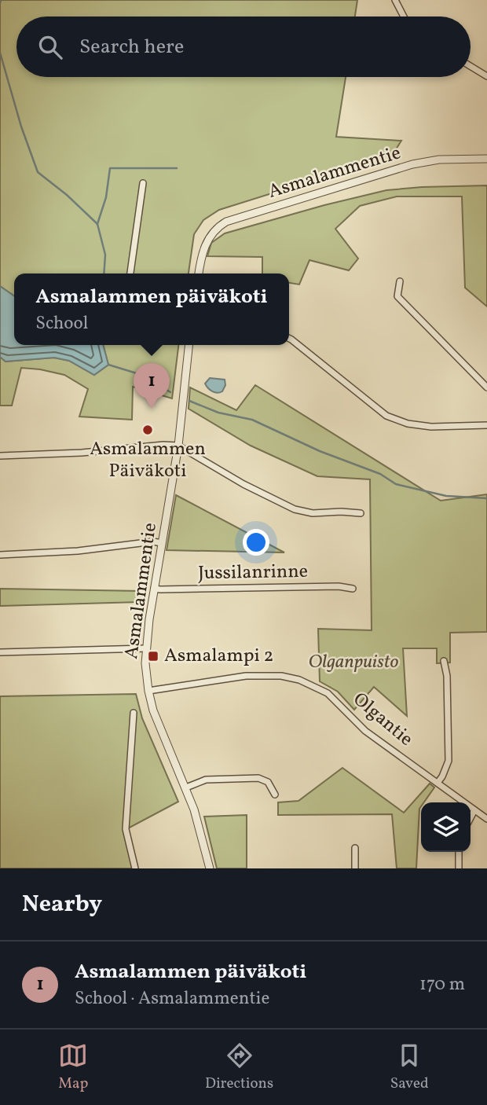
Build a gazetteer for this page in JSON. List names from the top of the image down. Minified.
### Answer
{"streets":{"street":["Asmalammentie","Jussilanrinne","Olgantie"]},"crossings":[["Asmalammentie","Jussilanrinne"],["Asmalammentie","Olgantie"]],"parks":["Olganpuisto"],"places":{"other":["Asmalammen Päiväkoti"],"transit":["Asmalampi 2"]},"page":{"search":"Search here","popup":["Asmalammen päiväkoti","School"],"pins":"1","heading":"Nearby","list":[{"mark":"1","name":"Asmalammen päiväkoti","note":"School · Asmalammentie","value":"170 m"}],"nav":["Map","Directions","Saved"]}}
